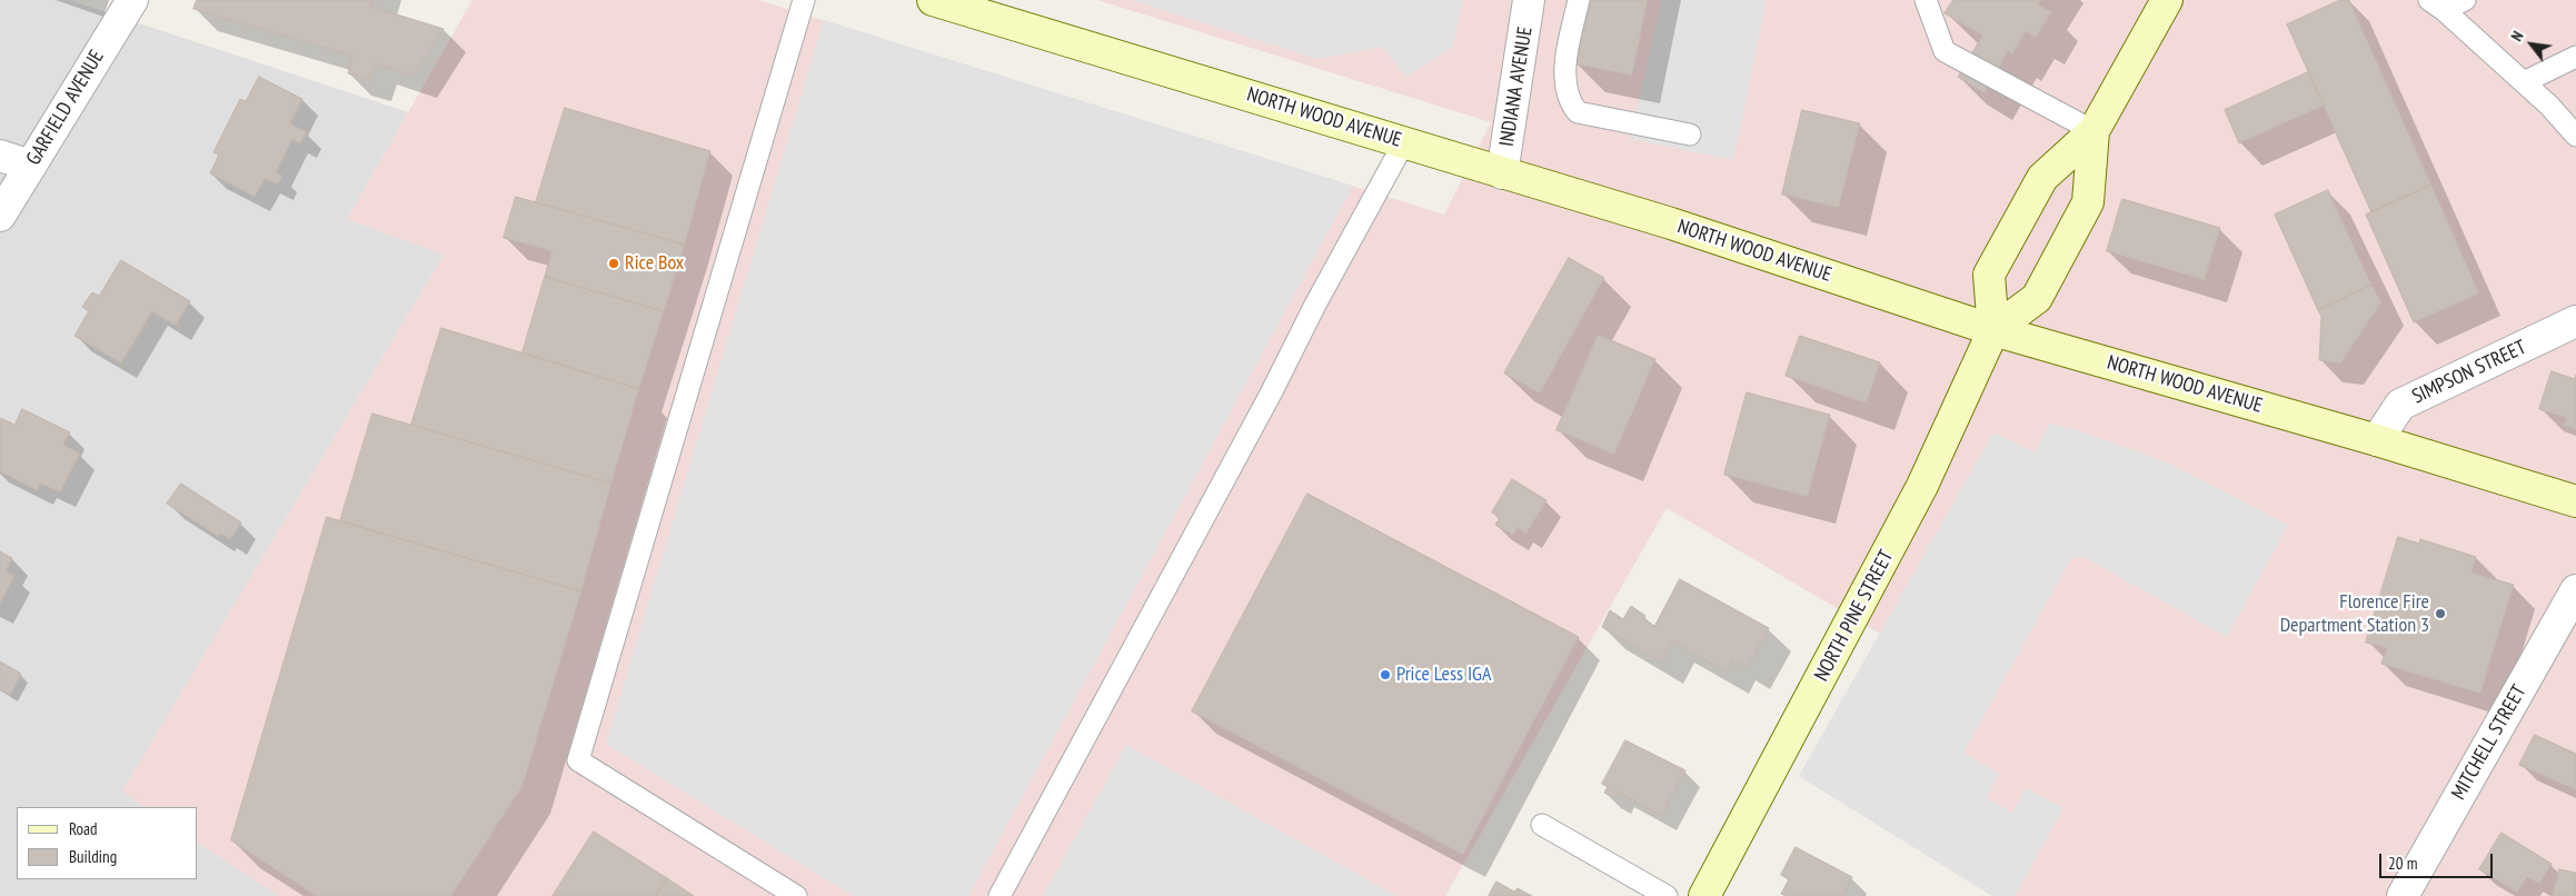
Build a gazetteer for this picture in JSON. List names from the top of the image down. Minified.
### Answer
{"streets":{"main road":["NORTH WOOD AVENUE","NORTH PINE STREET"],"street":["INDIANA AVENUE","GARFIELD AVENUE","SIMPSON STREET","MITCHELL STREET"]},"crossings":[["INDIANA AVENUE","NORTH WOOD AVENUE"],["NORTH WOOD AVENUE","SIMPSON STREET"],["NORTH WOOD AVENUE","NORTH PINE STREET"]],"places":["Rice Box","Florence Fire Department Station 3","Price Less IGA"],"legend":["Road","Building"],"scale_bar":"20 m","north":"top left"}
